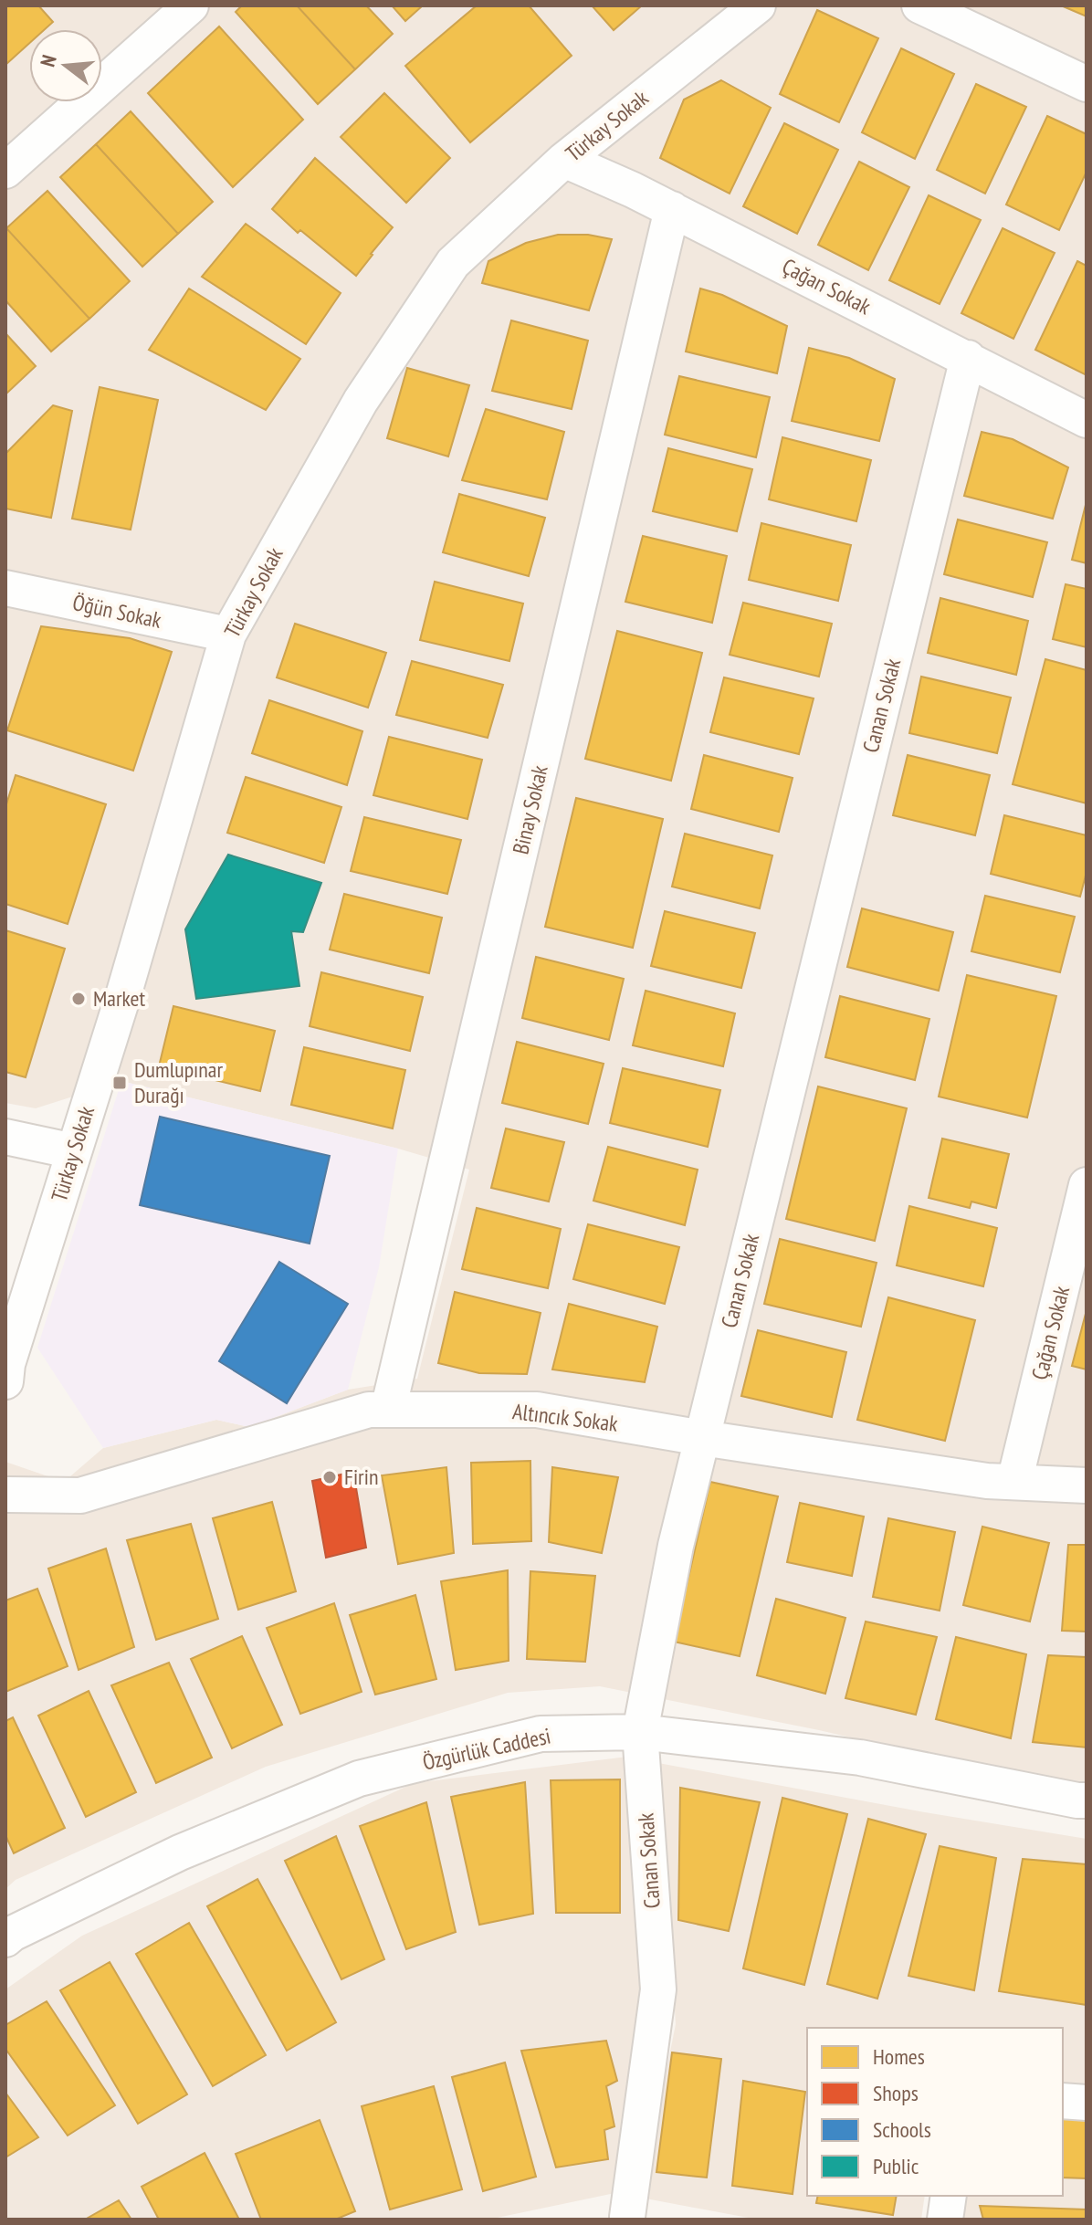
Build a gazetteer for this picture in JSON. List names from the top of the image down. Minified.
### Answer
{"streets":{"street":["Türkay Sokak","Çağan Sokak","Öğün Sokak","Canan Sokak","Binay Sokak","Altıncık Sokak","Özgürlük Caddesi"]},"crossings":[["Türkay Sokak","Çağan Sokak"],["Türkay Sokak","Öğün Sokak"],["Çağan Sokak","Canan Sokak"],["Çağan Sokak","Binay Sokak"],["Çağan Sokak","Altıncık Sokak"],["Canan Sokak","Altıncık Sokak"],["Canan Sokak","Özgürlük Caddesi"],["Binay Sokak","Altıncık Sokak"]],"places":{"other":["Market","Firin"],"transit":["Dumlupınar Durağı"]},"legend":["Homes","Shops","Schools","Public"],"north":"left"}
